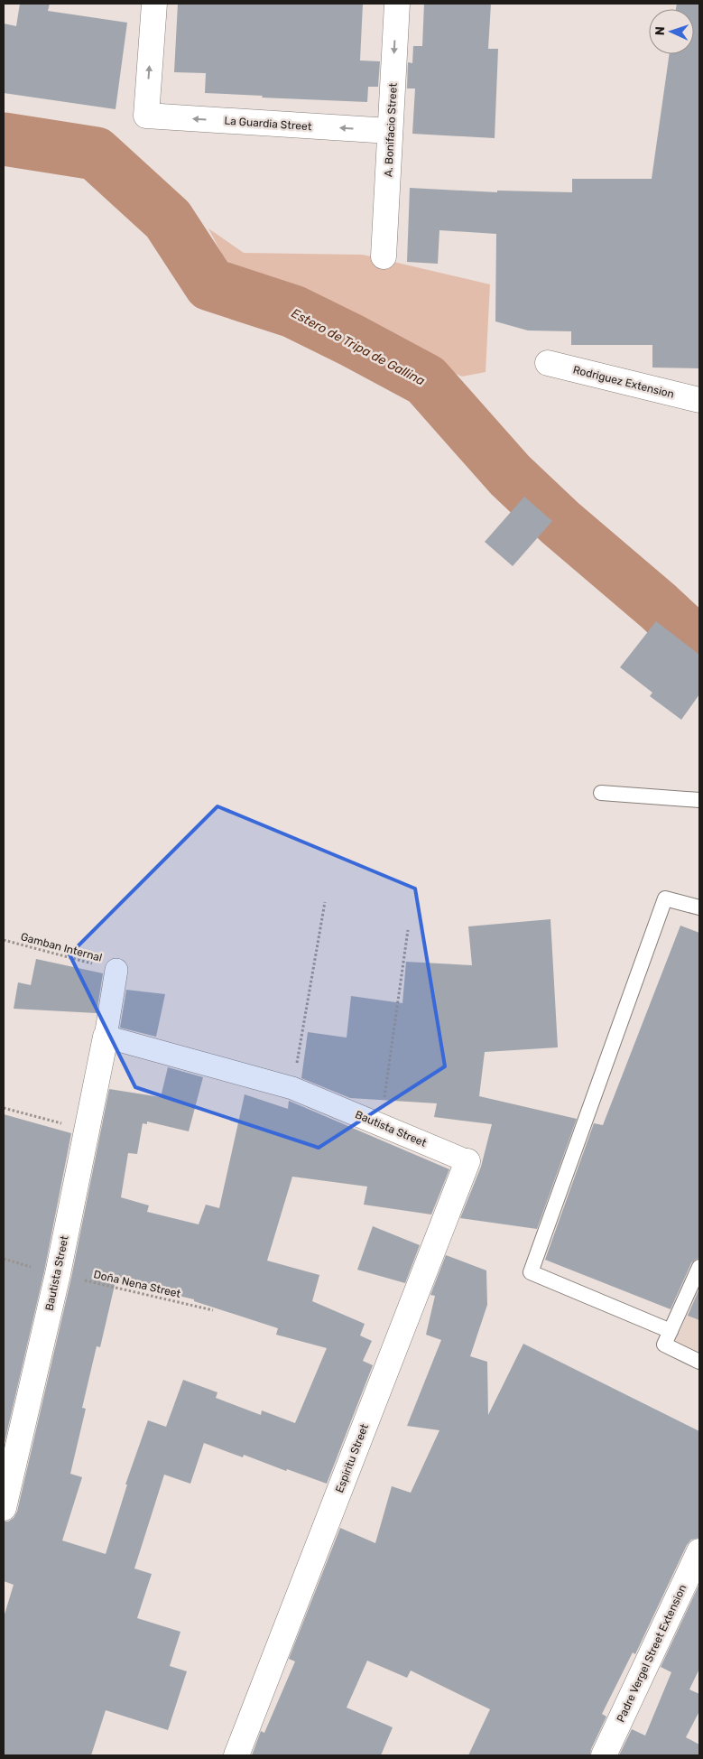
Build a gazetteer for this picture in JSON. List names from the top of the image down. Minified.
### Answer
{"streets":{"street":["La Guardia Street","A. Bonifacio Street","Rodriguez Extension","Bautista Street","Espiritu Street","Padre Vergel Street Extension"],"path":["Gamban Internal","Doña Nena Street"]},"crossings":[["La Guardia Street","A. Bonifacio Street"],["Gamban Internal","Bautista Street"],["Bautista Street","Doña Nena Street"],["Bautista Street","Espiritu Street"]],"one_way":["A. Bonifacio Street"],"water":["Estero de Tripa de Gallina"],"north":"left"}
